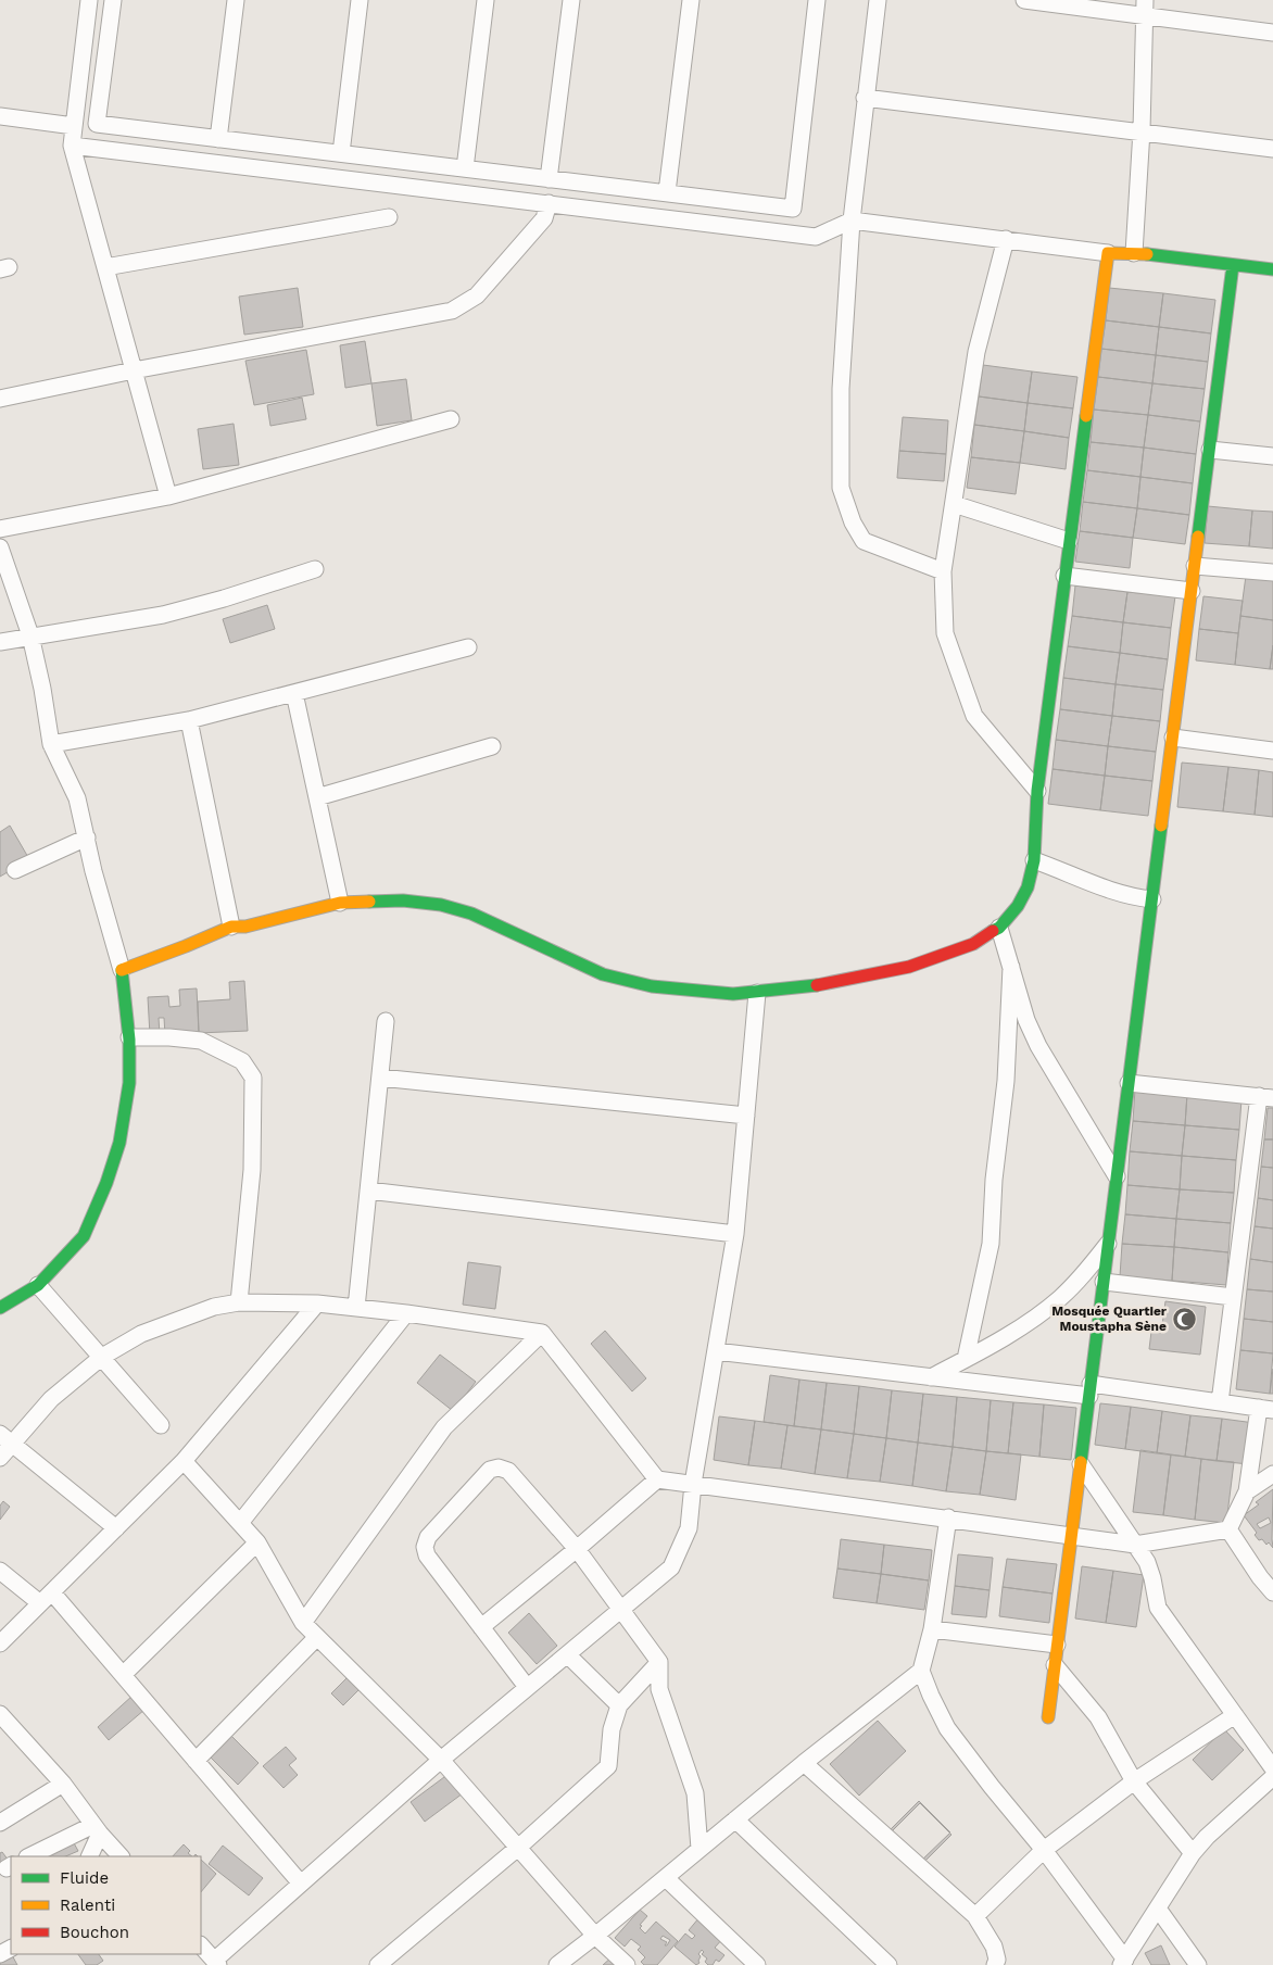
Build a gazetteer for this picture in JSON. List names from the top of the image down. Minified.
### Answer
{"places":{"mosque":["Mosquée Quartier Moustapha Sène"]},"legend":["Fluide","Ralenti","Bouchon"]}
